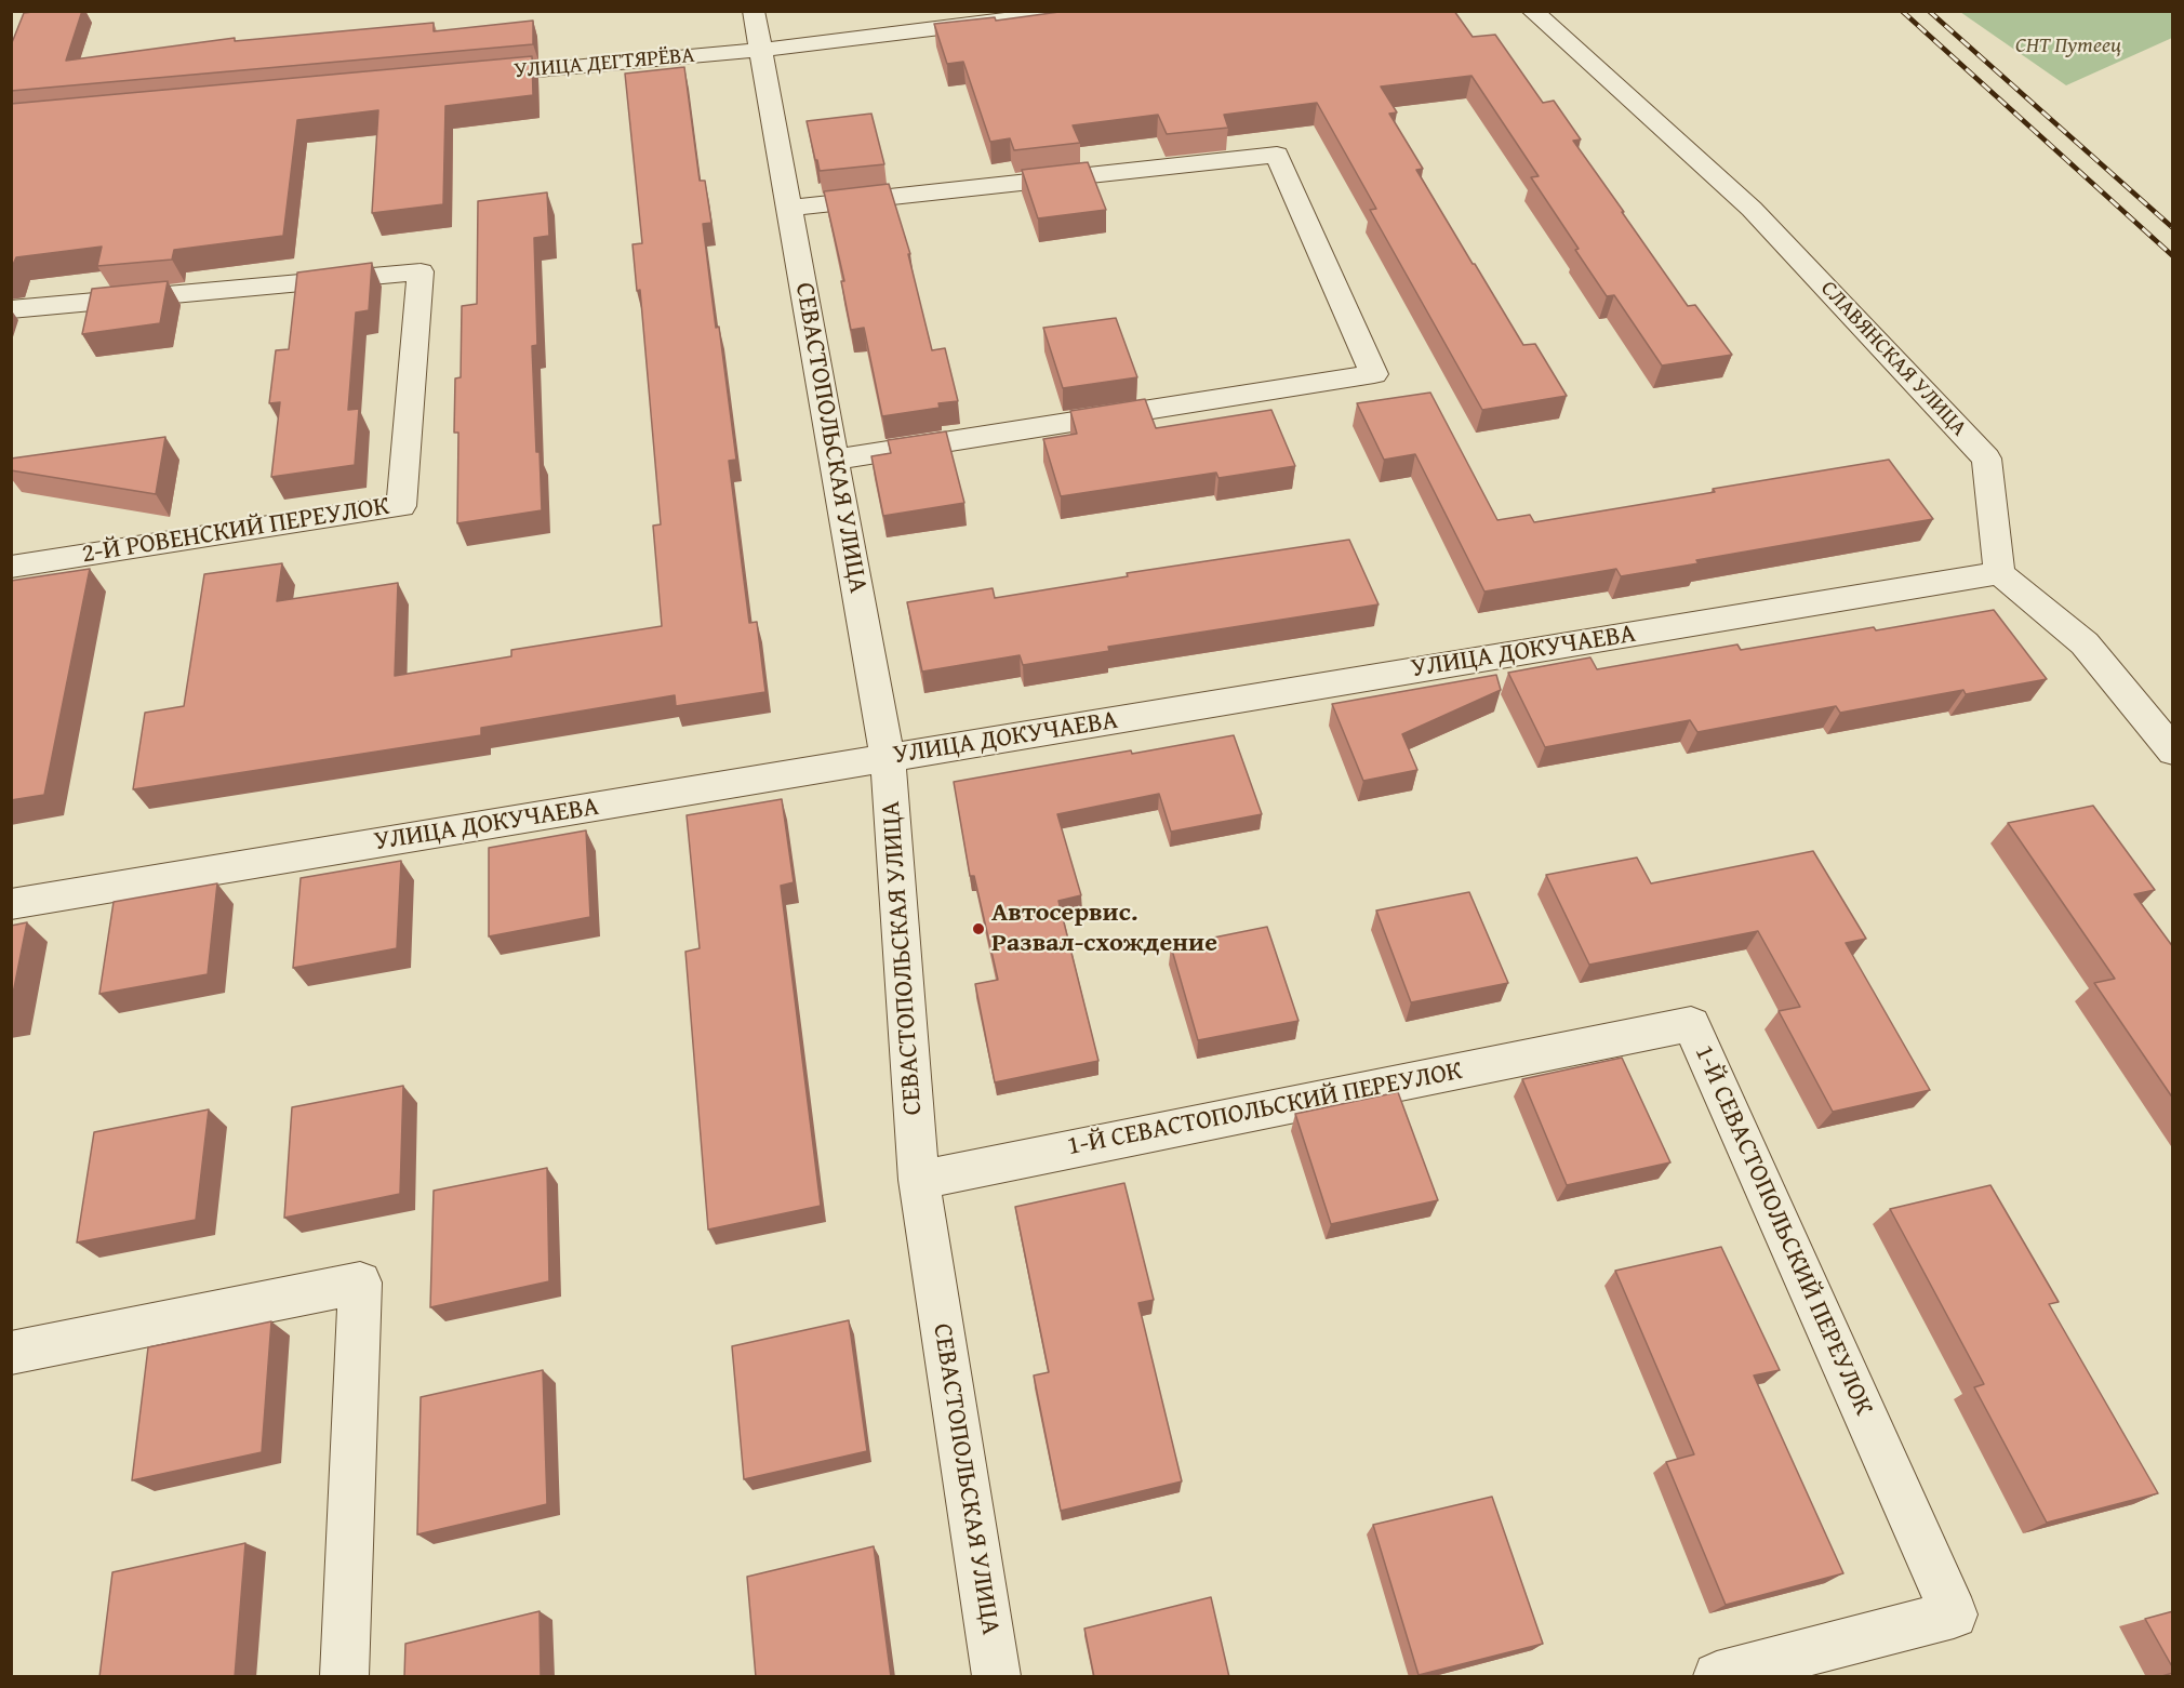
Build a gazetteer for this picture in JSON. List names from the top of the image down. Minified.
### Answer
{"streets":{"street":["УЛИЦА ДЕГТЯРЁВА","СЛАВЯНСКАЯ УЛИЦА","СЕВАСТОПОЛЬСКАЯ УЛИЦА","2-Й РОВЕНСКИЙ ПЕРЕУЛОК","УЛИЦА ДОКУЧАЕВА","1-Й СЕВАСТОПОЛЬСКИЙ ПЕРЕУЛОК"]},"crossings":[["УЛИЦА ДЕГТЯРЁВА","СЕВАСТОПОЛЬСКАЯ УЛИЦА"],["СЛАВЯНСКАЯ УЛИЦА","УЛИЦА ДОКУЧАЕВА"],["СЕВАСТОПОЛЬСКАЯ УЛИЦА","УЛИЦА ДОКУЧАЕВА"],["СЕВАСТОПОЛЬСКАЯ УЛИЦА","1-Й СЕВАСТОПОЛЬСКИЙ ПЕРЕУЛОК"]],"parks":["СНТ Путеец"],"places":["Автосервис. Развал-схождение"]}
